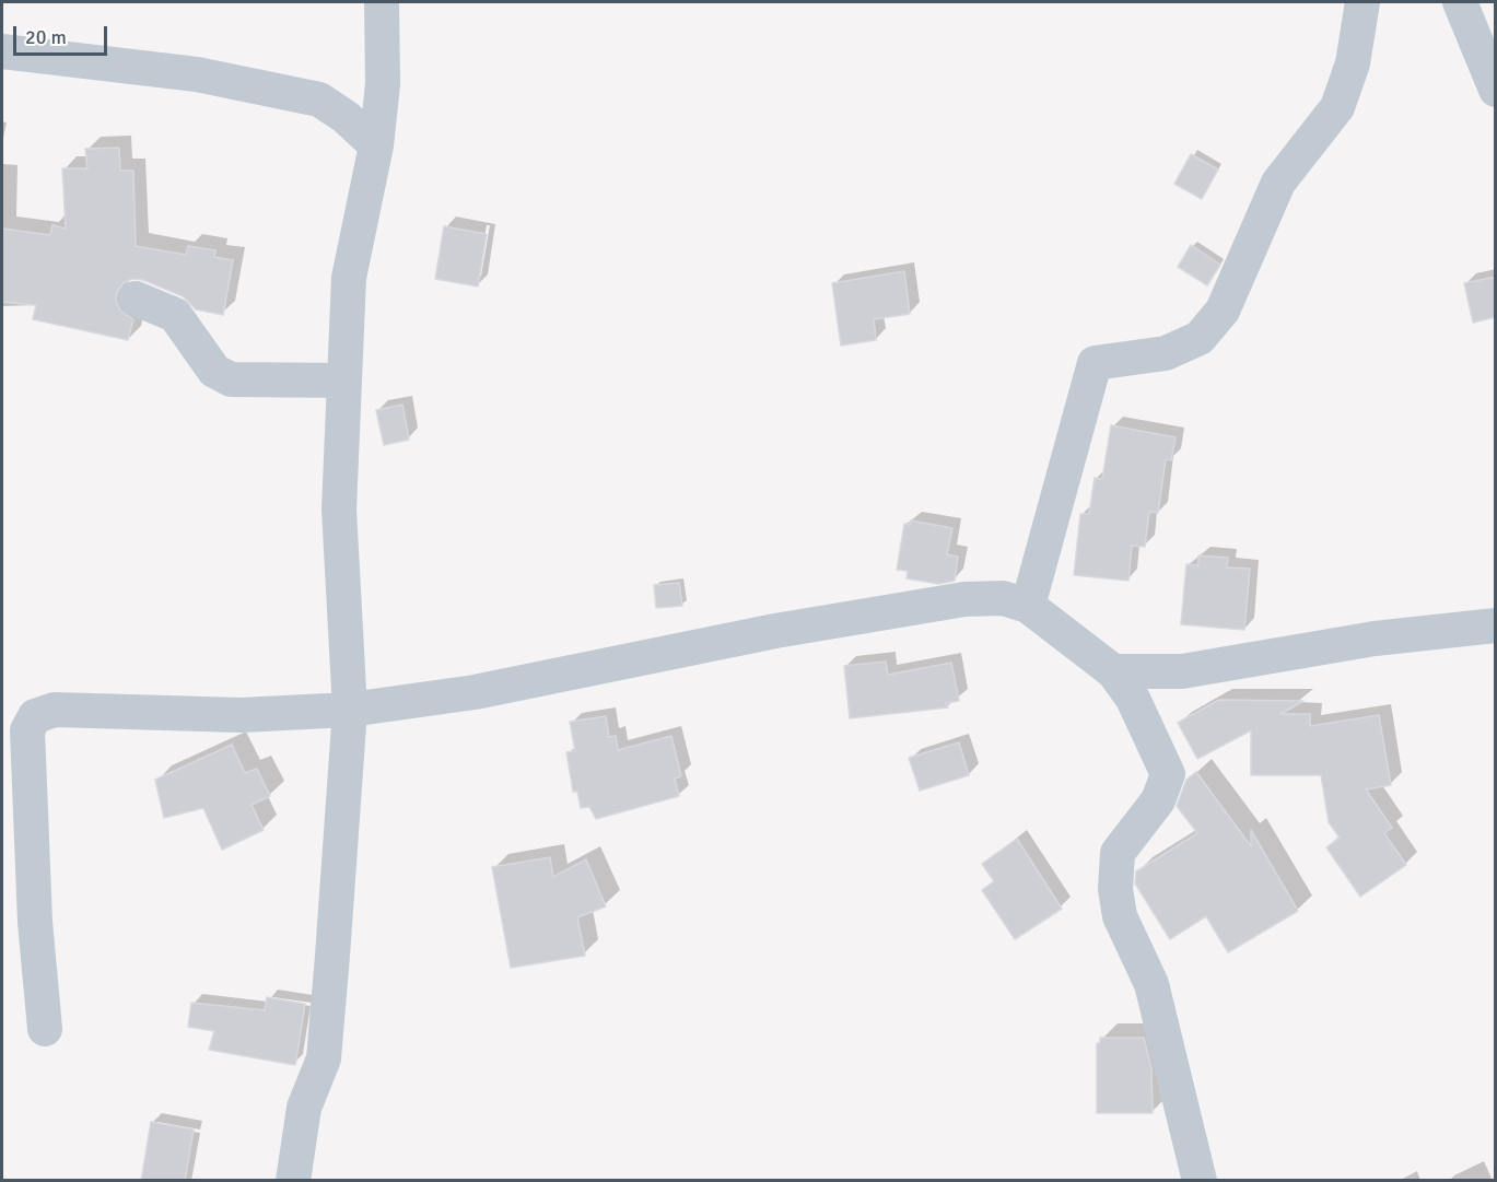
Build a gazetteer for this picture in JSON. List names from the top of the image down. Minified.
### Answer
{"scale_bar":"20 m"}
